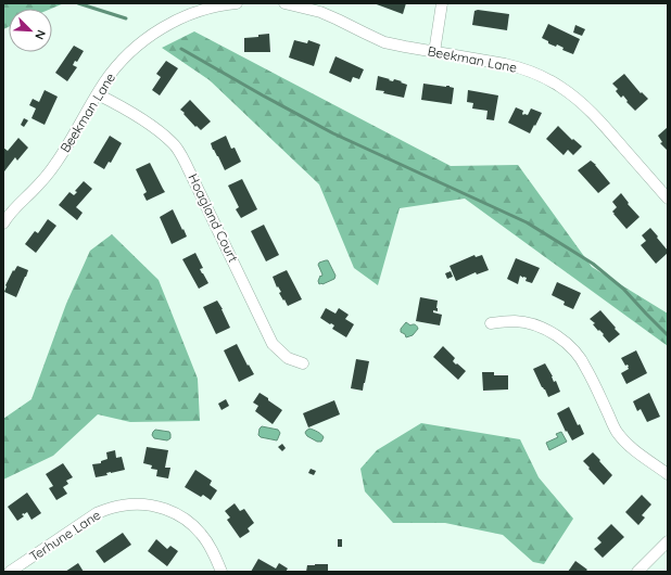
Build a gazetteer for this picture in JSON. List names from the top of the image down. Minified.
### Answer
{"streets":{"street":["Beekman Lane","Hoagland Court","Terhune Lane"]},"crossings":[["Beekman Lane","Hoagland Court"]],"north":"bottom right"}
